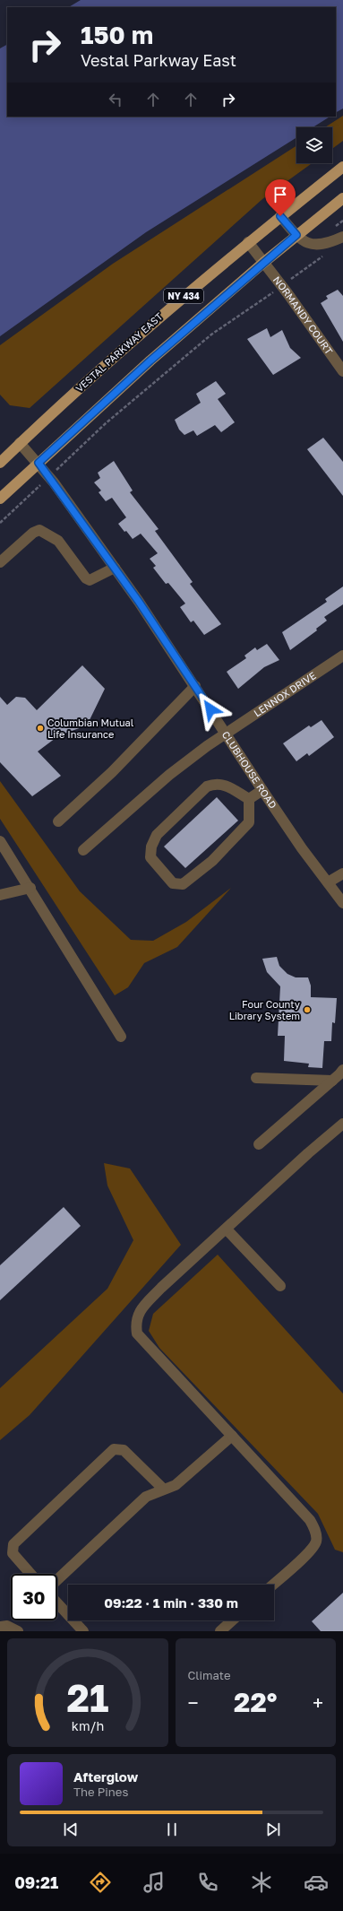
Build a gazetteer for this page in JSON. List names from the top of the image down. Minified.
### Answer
{"streets":{"main road":["NY 434","VESTAL PARKWAY EAST"],"street":["NORMANDY COURT","LENNOX DRIVE","CLUBHOUSE ROAD"]},"crossings":[["NY 434","NORMANDY COURT"],["NY 434","CLUBHOUSE ROAD"],["NORMANDY COURT","VESTAL PARKWAY EAST"],["VESTAL PARKWAY EAST","CLUBHOUSE ROAD"],["LENNOX DRIVE","CLUBHOUSE ROAD"]],"places":["Columbian Mutual Life Insurance","Four County Library System"],"page":{"turn":["150 m","Vestal Parkway East"],"limit":"30","trip":"09:22 · 1 min · 330 m","tile":"Climate","heat":["−","22°","+"],"song":["Afterglow","The Pines"],"tabs":"09:21","gauge":["21","km/h"]}}
